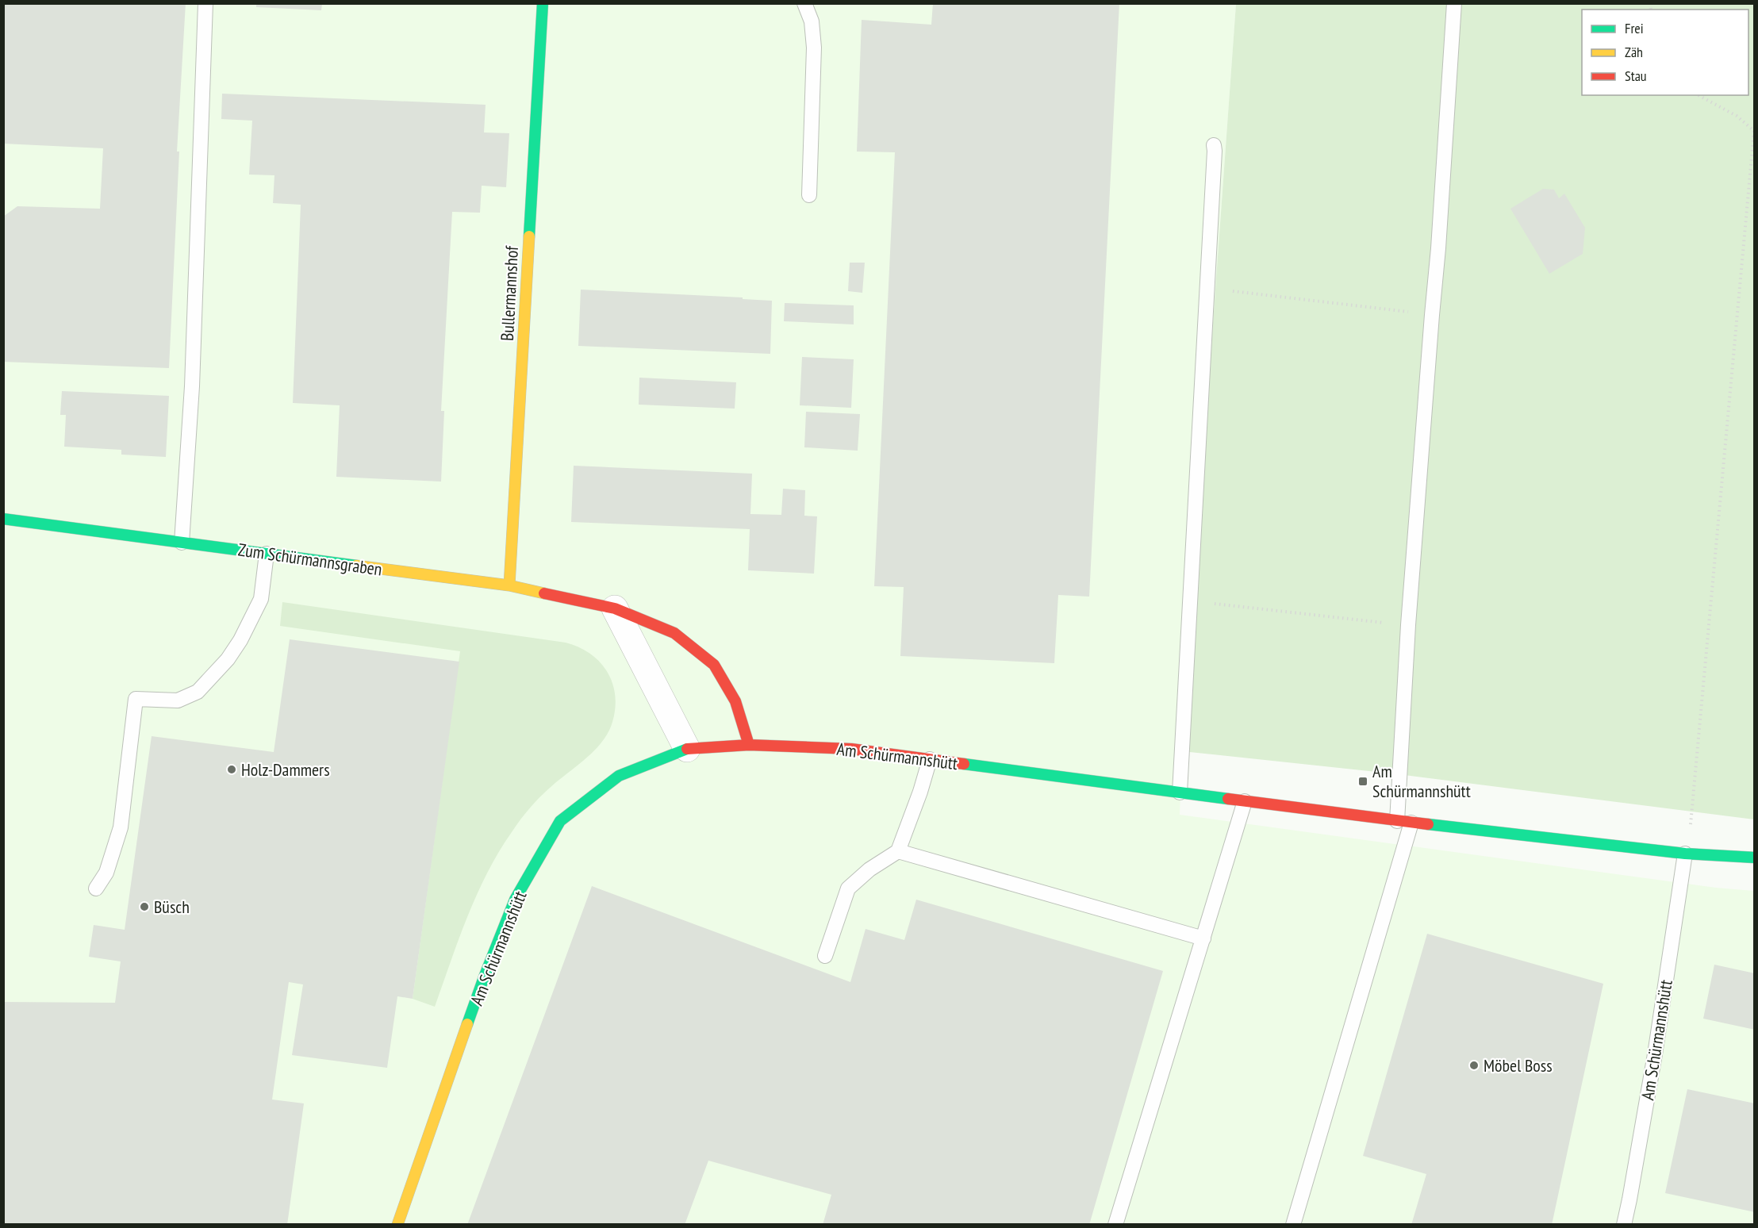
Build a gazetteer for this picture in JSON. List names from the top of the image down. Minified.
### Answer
{"streets":{"street":["Bullermannshof","Zum Schürmannsgraben","Am Schürmannshütt"]},"crossings":[["Bullermannshof","Zum Schürmannsgraben"],["Zum Schürmannsgraben","Am Schürmannshütt"]],"places":{"other":["Holz-Dammers","Büsch","Möbel Boss"],"transit":["Am Schürmannshütt"]},"legend":["Frei","Zäh","Stau"]}
